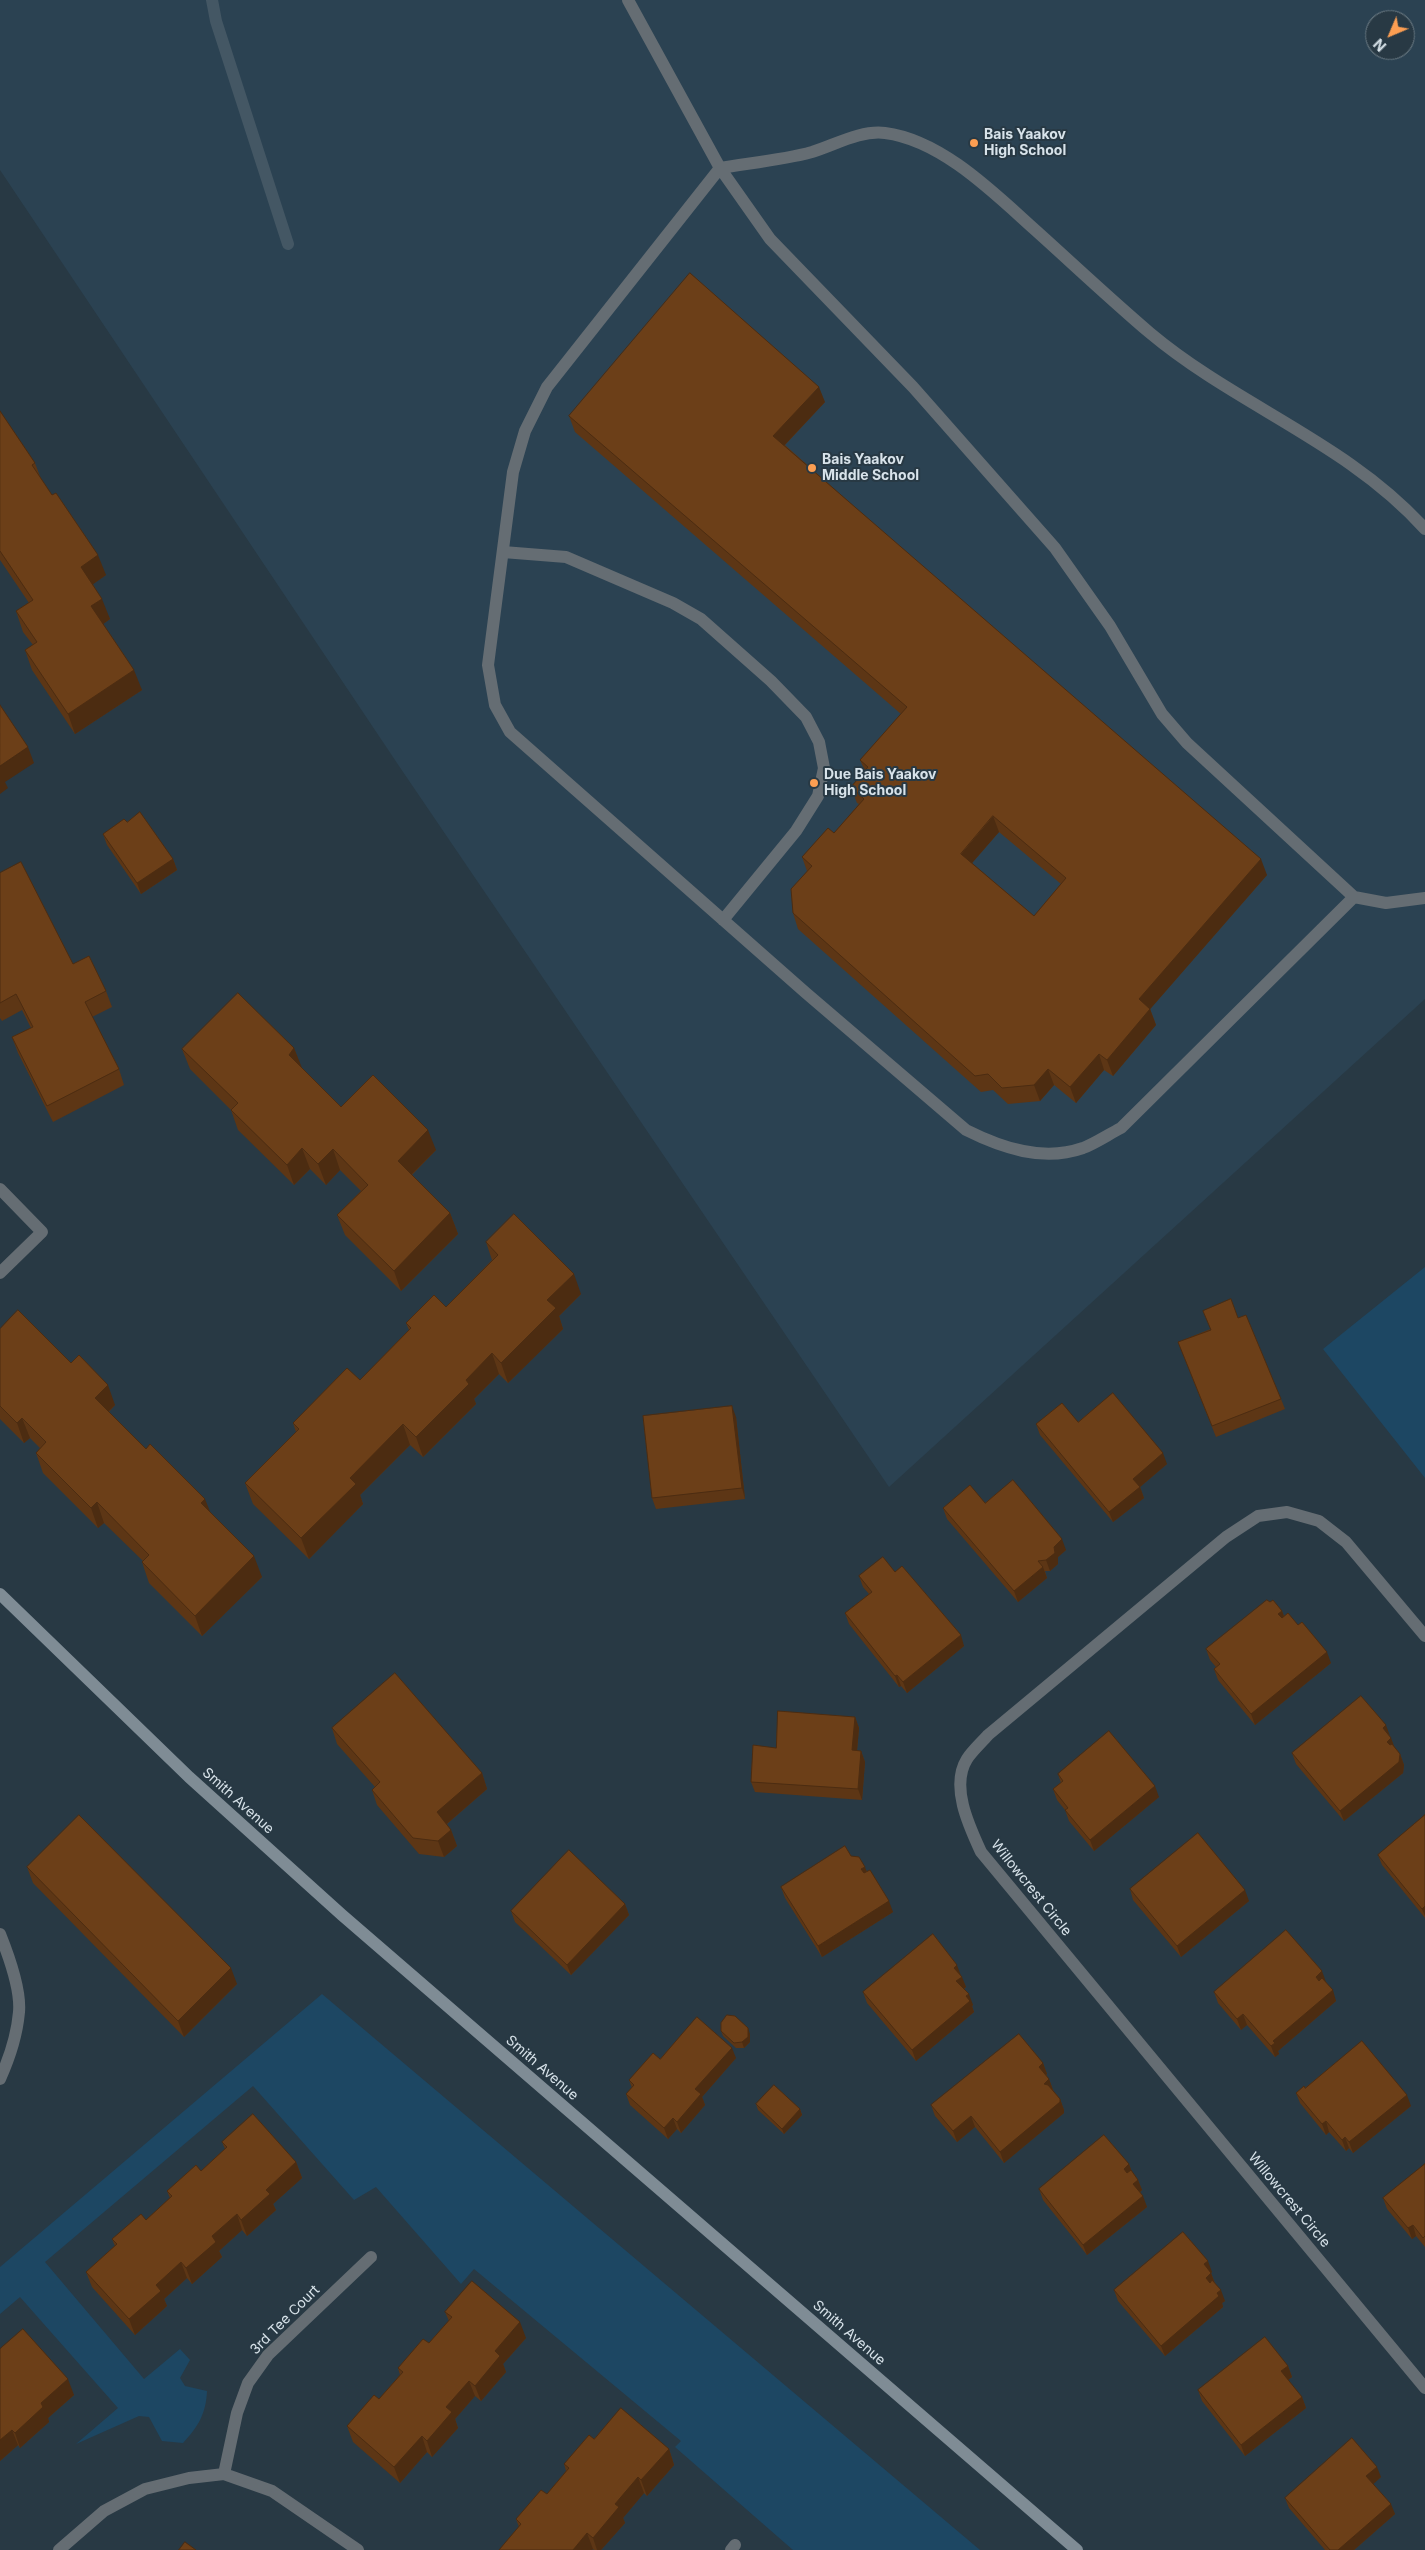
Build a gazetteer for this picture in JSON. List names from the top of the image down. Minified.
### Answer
{"streets":{"main road":["Smith Avenue"],"street":["Willowcrest Circle","3rd Tee Court"]},"places":["Bais Yaakov High School","Bais Yaakov Middle School","Due Bais Yaakov High School"],"north":"bottom left"}
